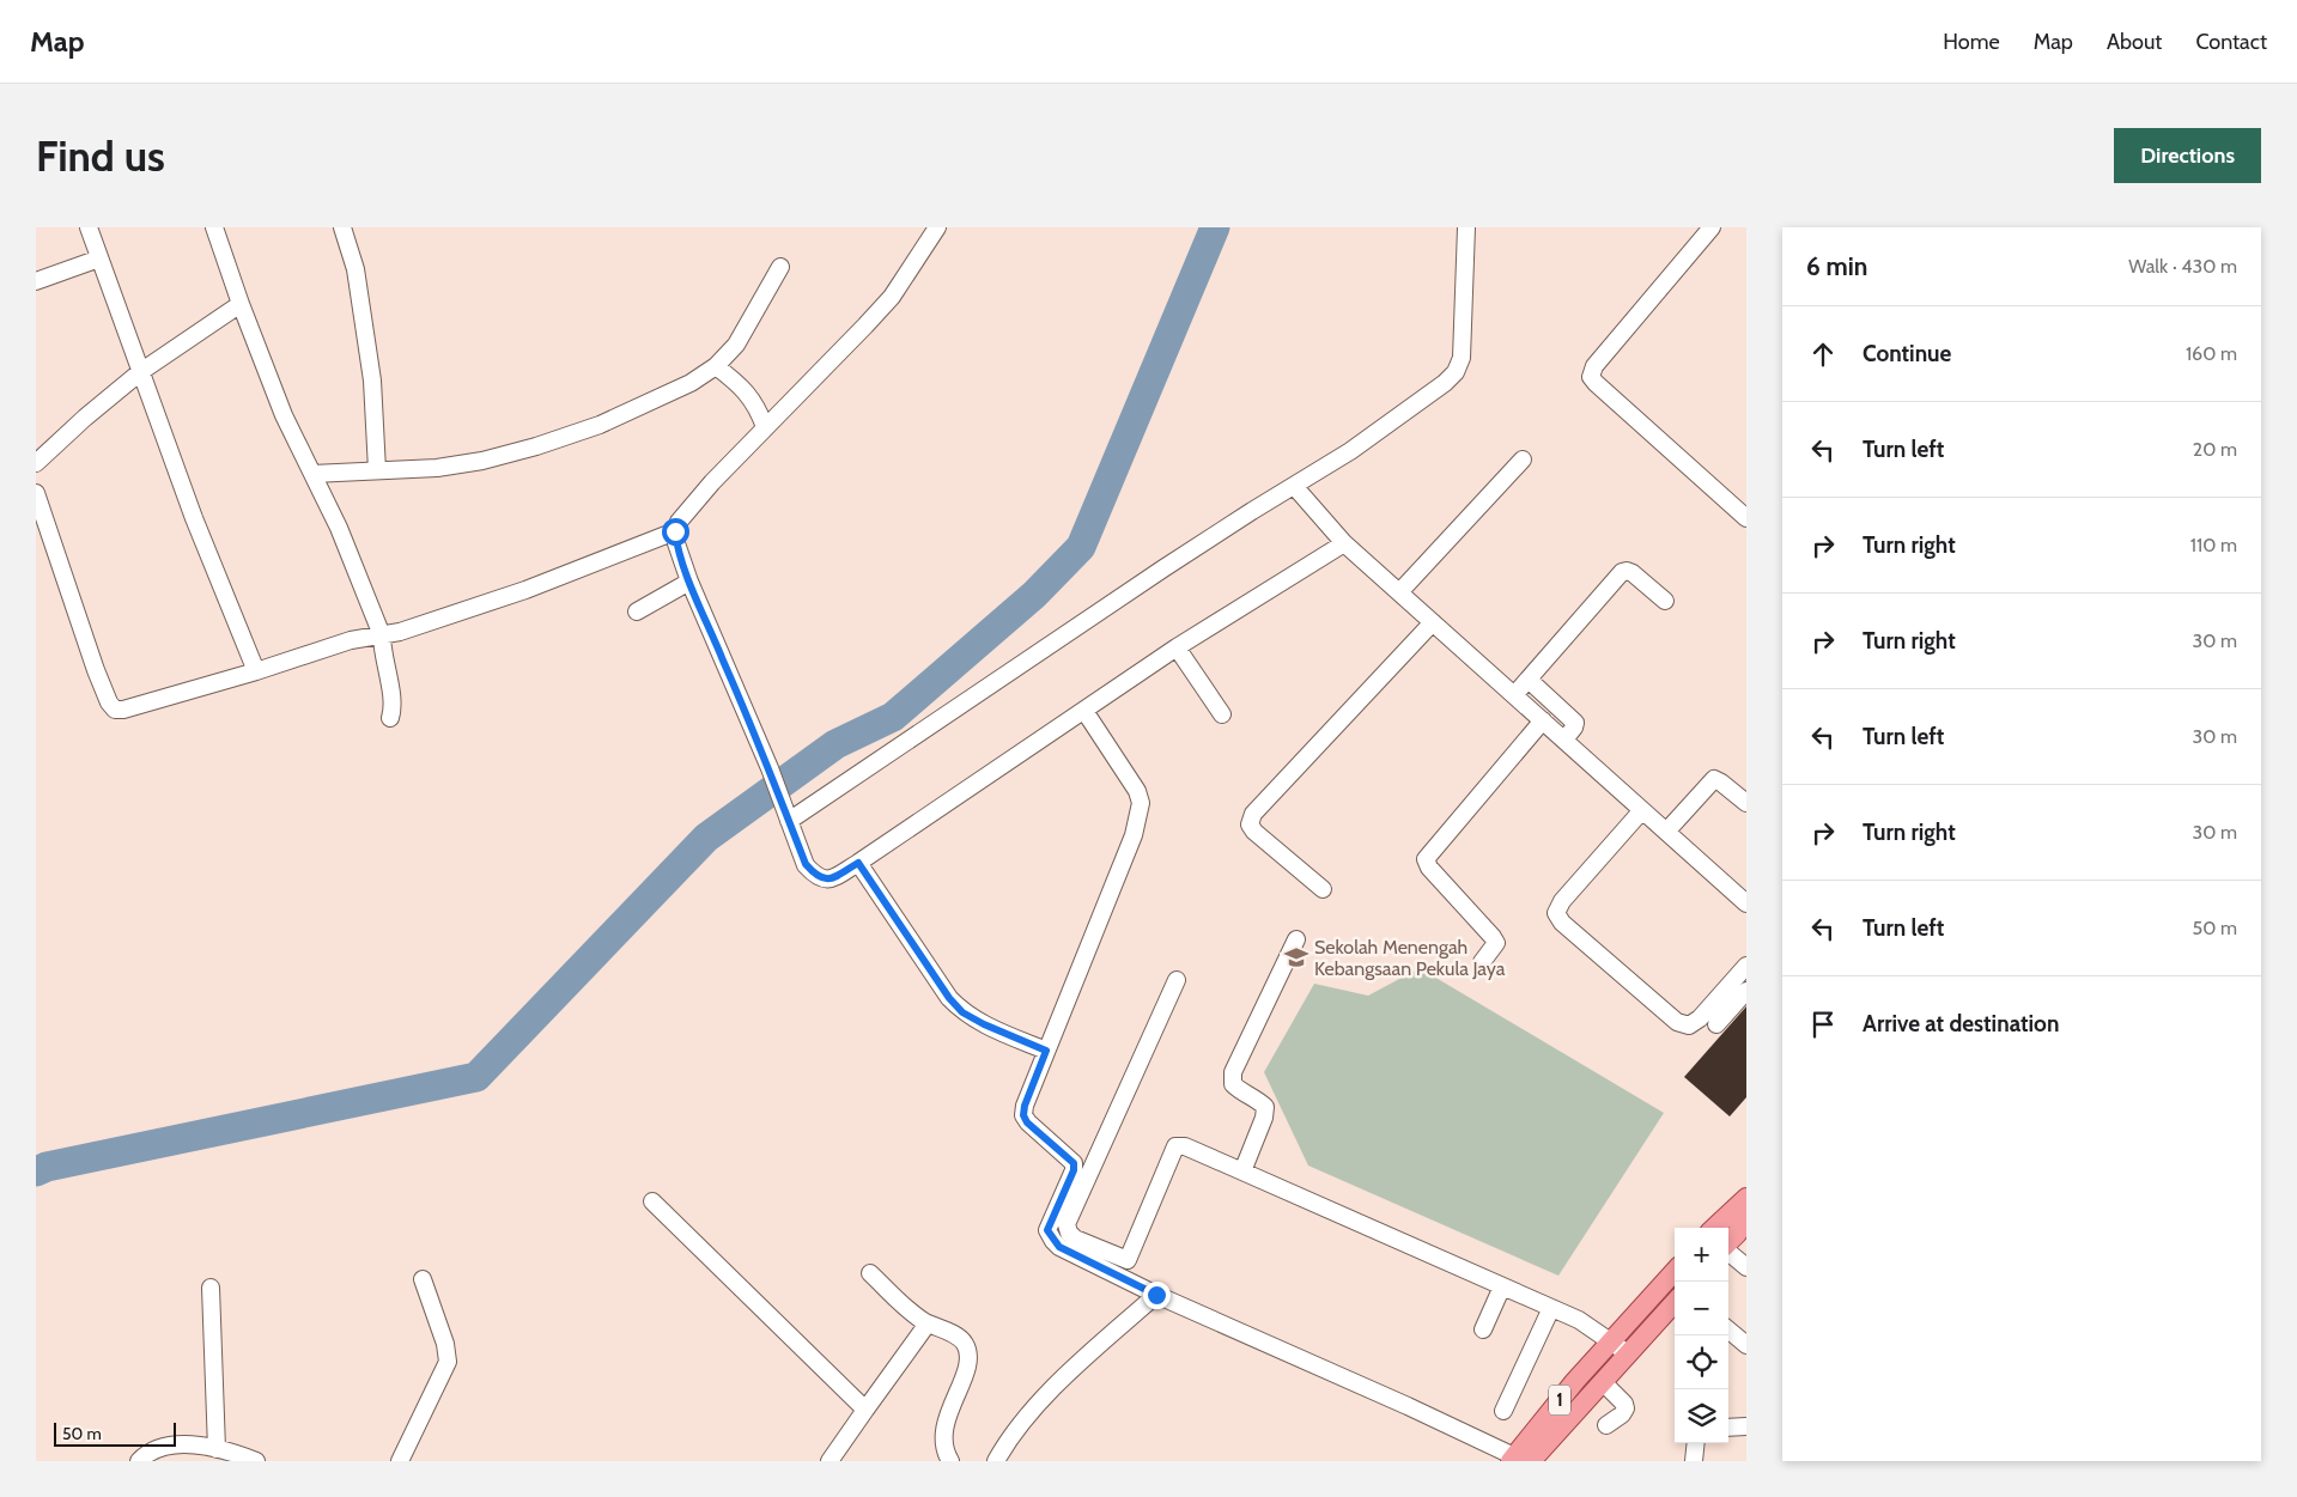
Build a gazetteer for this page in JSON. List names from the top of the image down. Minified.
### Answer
{"streets":{"main road":["1"]},"places":{"school or university":["Sekolah Menengah Kebangsaan Pekula Jaya"]},"scale_bar":"50 m","page":{"header":"Map","nav":["Home","Map","About","Contact"],"buttons":"Directions","title":"Find us","heading":["6 min","Walk · 430 m"],"list":[["Continue","160 m"],["Turn left","20 m"],["Turn right","110 m"],["Turn right","30 m"],["Turn left","30 m"],["Turn right","30 m"],["Turn left","50 m"],"Arrive at destination"],"map_buttons":["+","−"],"scale":"50 m"}}
